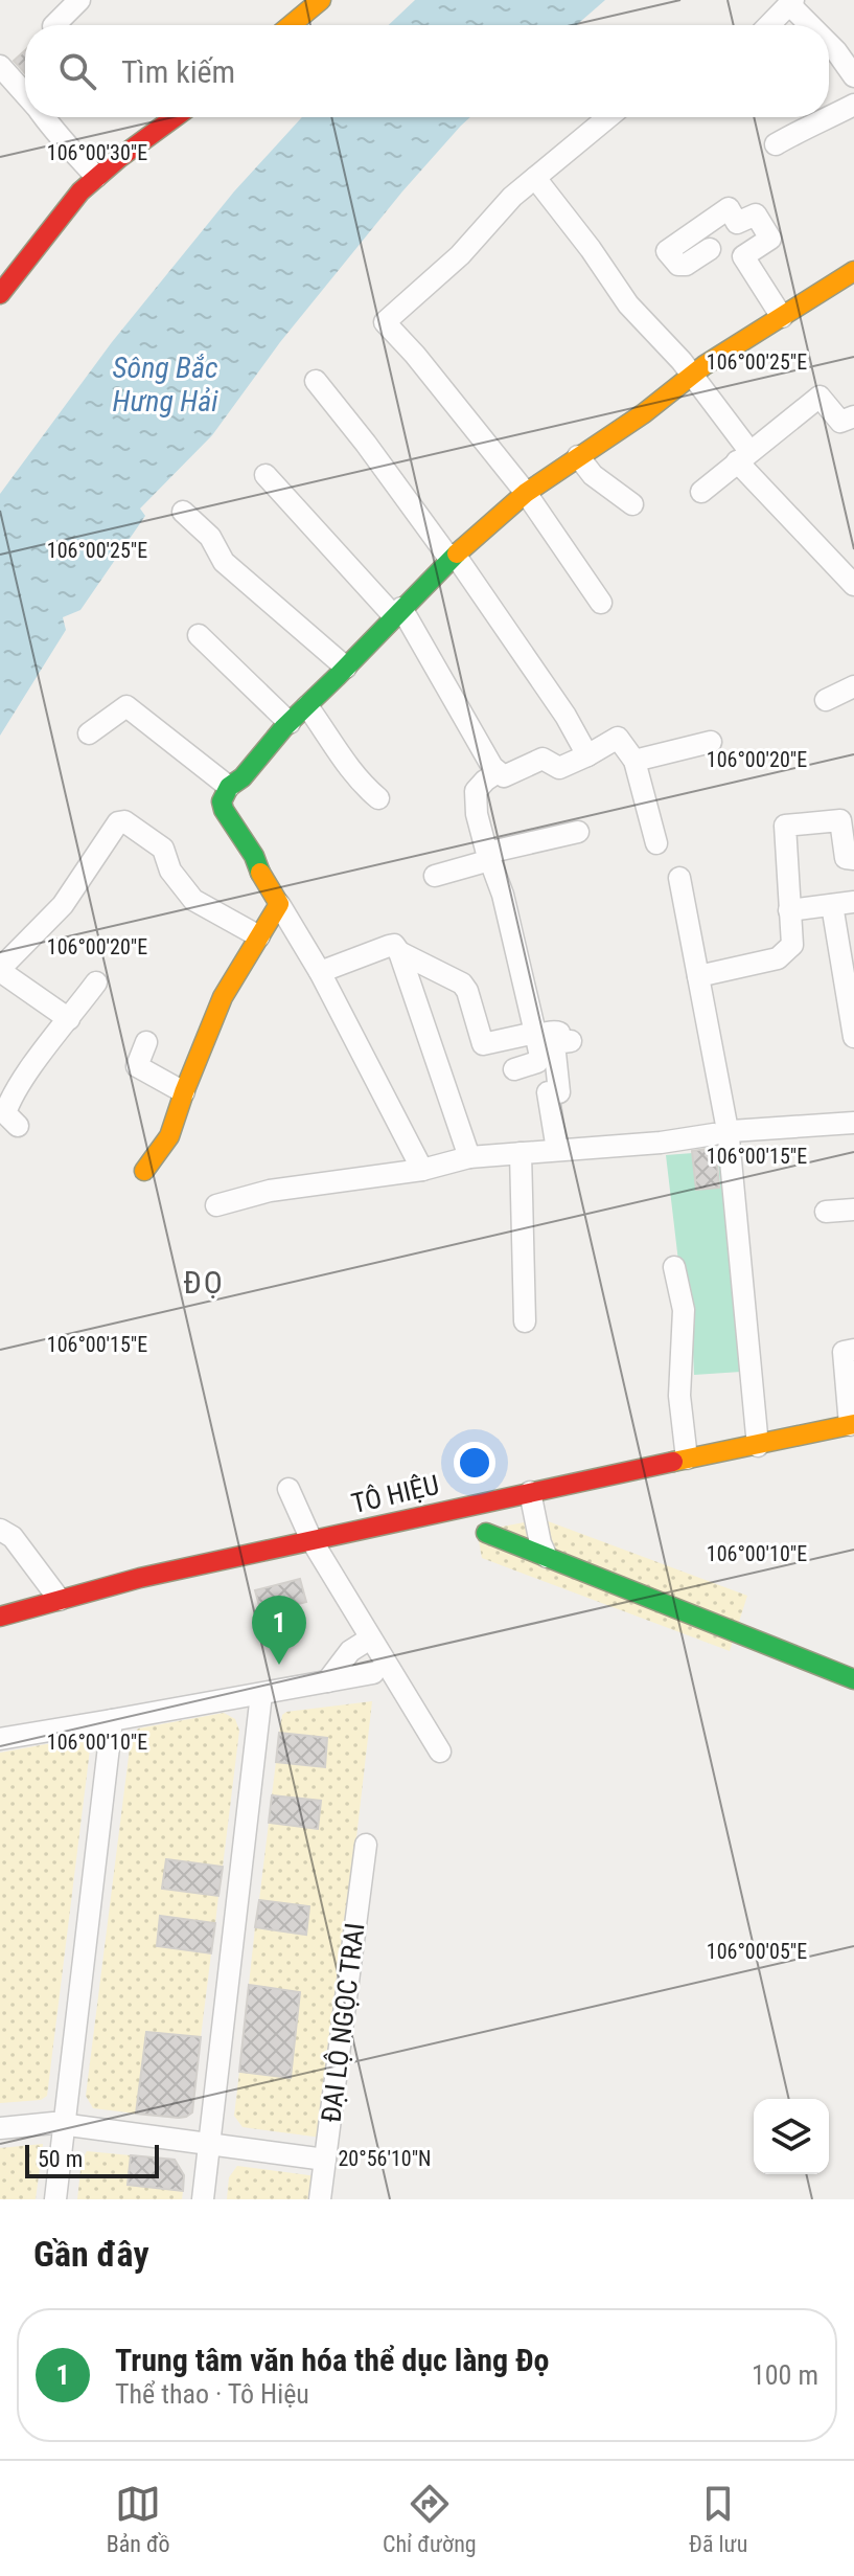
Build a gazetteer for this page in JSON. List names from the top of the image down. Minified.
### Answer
{"streets":{"street":["TÔ HIỆU","ĐẠI LỘ NGỌC TRAI"]},"districts":["ĐỌ"],"water":["Sông Bắc Hưng Hải"],"scale_bar":"50 m","page":{"search":"Tìm kiếm","pins":"1","scale":"50 m","heading":"Gần đây","list":[{"mark":"1","name":"Trung tâm văn hóa thể dục làng Đọ","note":"Thể thao · Tô Hiệu","value":"100 m"}],"nav":["Bản đồ","Chỉ đường","Đã lưu"]},"coordinates":["106°00'30\"E","106°00'25\"E","106°00'20\"E","106°00'15\"E","106°00'10\"E","106°00'05\"E","20°56'10\"N"]}
